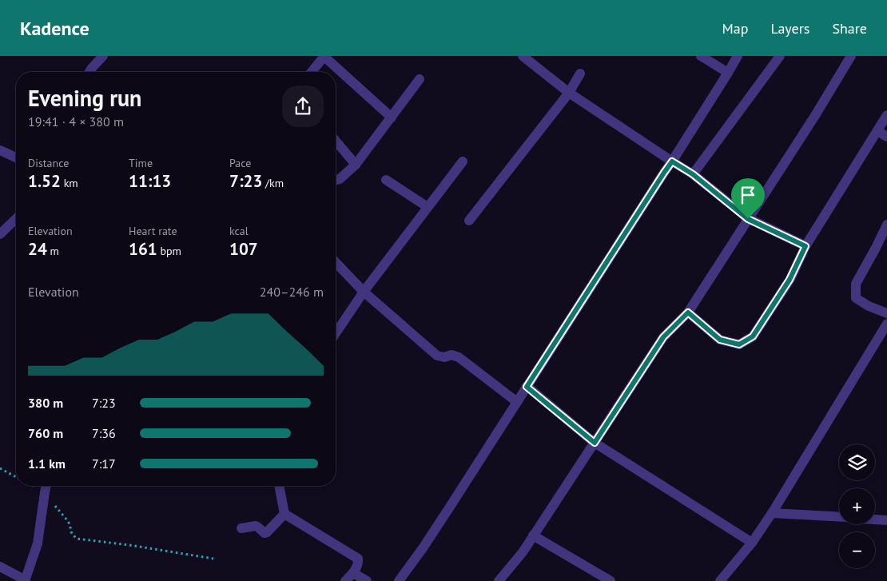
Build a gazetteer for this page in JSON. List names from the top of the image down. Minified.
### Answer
{"page":{"header":"Kadence","nav":["Map","Layers","Share"],"heading":["Evening run","19:41 · 4 × 380 m"],"stats":[["Distance","1.52 km"],["Time","11:13"],["Pace","7:23 /km"],["Elevation","24 m"],["Heart rate","161 bpm"],["kcal","107"]],"chart":["Elevation","240–246 m"],"list":[{"name":"380 m","note":"7:23"},{"name":"760 m","note":"7:36"},{"name":"1.1 km","note":"7:17"}],"map_buttons":["+","−"]}}
